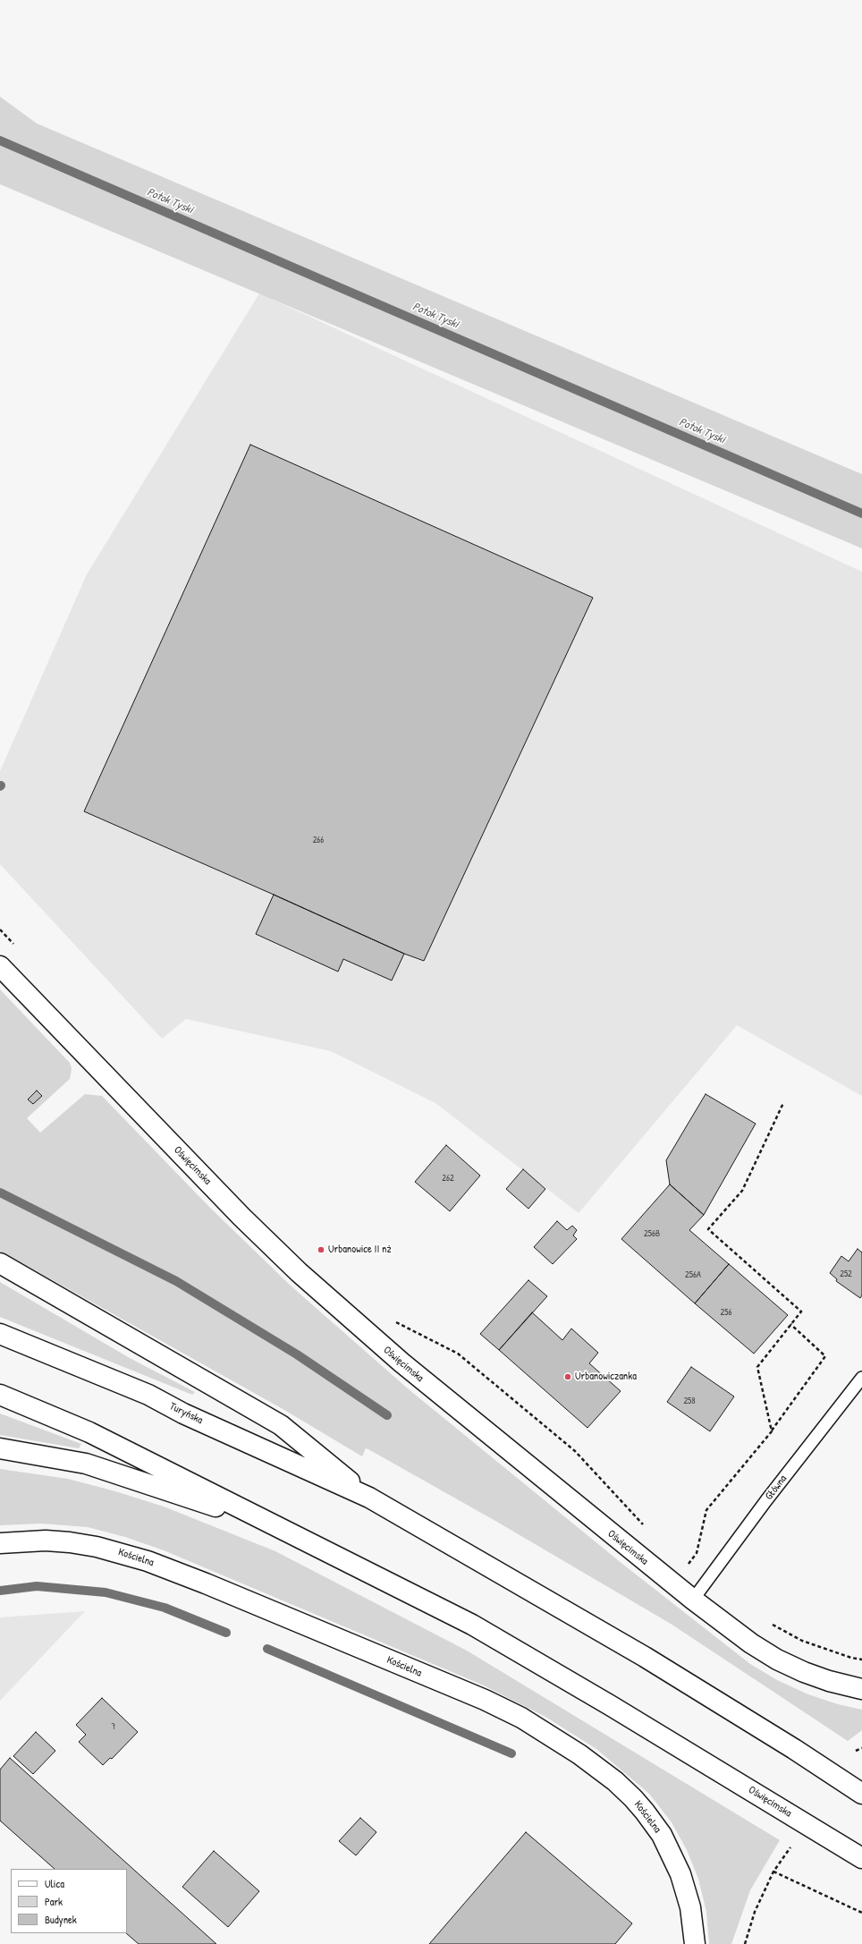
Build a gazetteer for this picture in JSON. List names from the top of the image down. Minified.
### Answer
{"streets":{"main road":["Oświęcimska","Turyńska","Kościelna"],"lane":["Główna"]},"crossings":[["Oświęcimska","Główna"]],"water":["Potok Tyski"],"places":["Urbanowice II nż","Urbanowiczanka"],"house_numbers":["266","262","256B","252","256A","256","258","7"],"legend":["Ulica","Park","Budynek"]}
